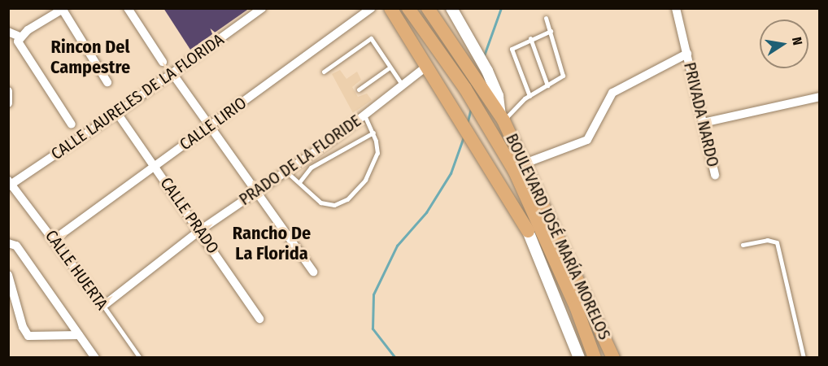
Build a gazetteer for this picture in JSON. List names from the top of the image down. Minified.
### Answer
{"streets":{"main road":["BOULEVARD JOSÉ MARÍA MORELOS"],"street":["CALLE LAURELES DE LA FLORIDA","PRIVADA NARDO","CALLE LIRIO","PRADO DE LA FLORIDE","CALLE PRADO","CALLE HUERTA"]},"crossings":[["CALLE LAURELES DE LA FLORIDA","CALLE PRADO"],["CALLE LAURELES DE LA FLORIDA","CALLE HUERTA"],["CALLE LIRIO","CALLE PRADO"],["CALLE LIRIO","CALLE HUERTA"],["PRADO DE LA FLORIDE","CALLE PRADO"],["PRADO DE LA FLORIDE","CALLE HUERTA"]],"districts":["Rincon Del Campestre","Rancho De La Florida"],"north":"right"}
